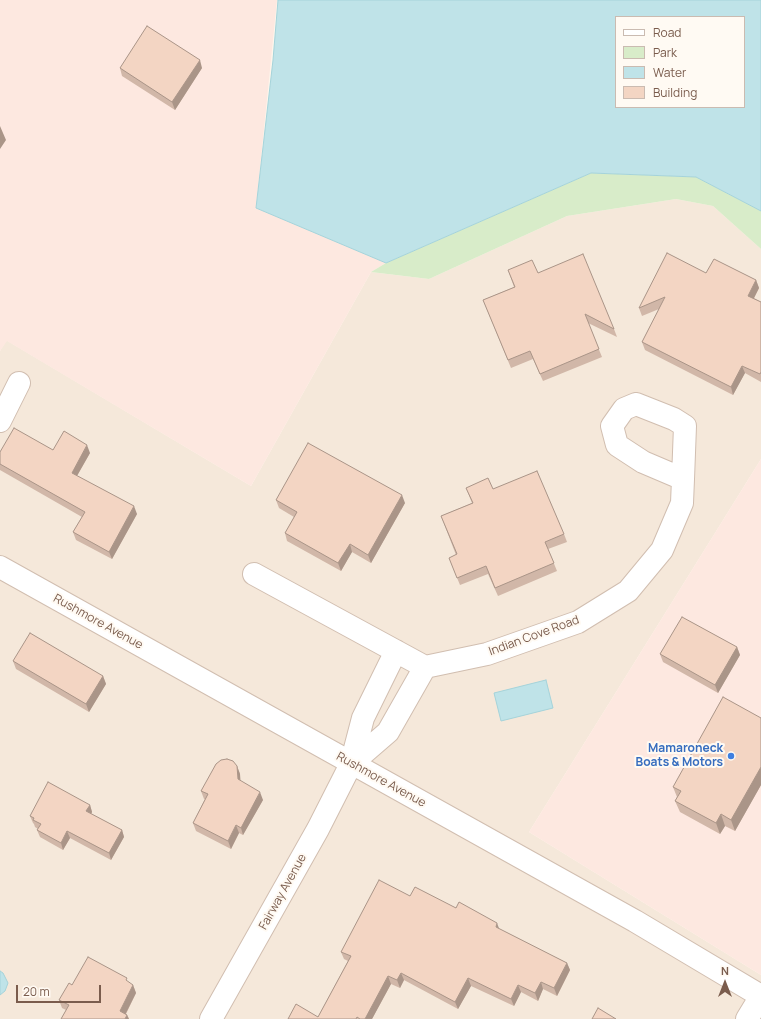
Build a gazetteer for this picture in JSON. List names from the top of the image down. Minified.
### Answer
{"streets":{"street":["Rushmore Avenue","Indian Cove Road","Fairway Avenue"]},"crossings":[["Rushmore Avenue","Fairway Avenue"]],"places":["Mamaroneck Boats & Motors"],"legend":["Road","Park","Water","Building"],"scale_bar":"20 m","north":"top"}
